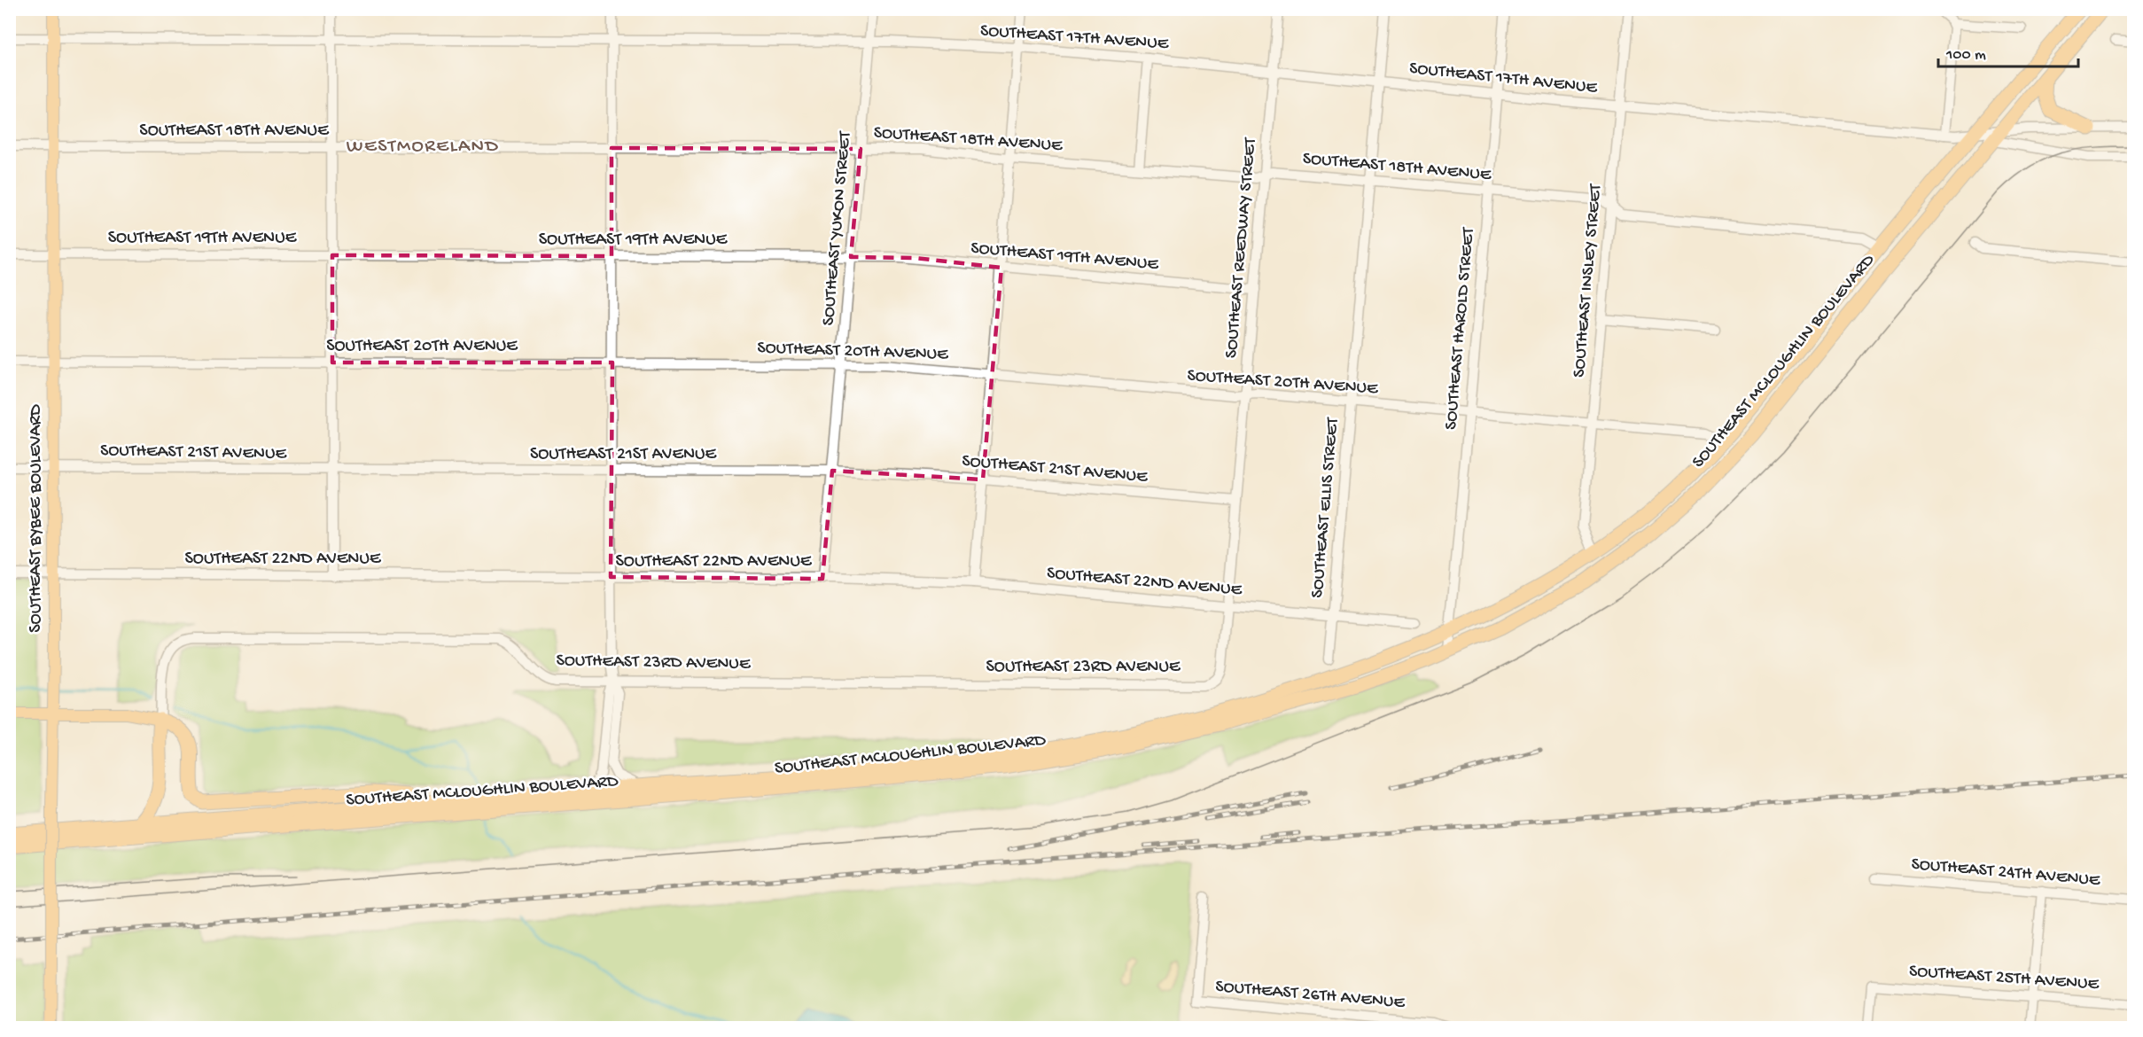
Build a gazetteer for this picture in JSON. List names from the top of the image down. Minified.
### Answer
{"streets":{"highway":["SOUTHEAST MCLOUGHLIN BOULEVARD"],"main road":["SOUTHEAST BYBEE BOULEVARD"],"street":["SOUTHEAST 17TH AVENUE","SOUTHEAST 18TH AVENUE","SOUTHEAST YUKON STREET","SOUTHEAST 19TH AVENUE","SOUTHEAST REEDWAY STREET","SOUTHEAST INSLEY STREET","SOUTHEAST HAROLD STREET","SOUTHEAST 20TH AVENUE","SOUTHEAST 21ST AVENUE","SOUTHEAST ELLIS STREET","SOUTHEAST 22ND AVENUE","SOUTHEAST 23RD AVENUE","SOUTHEAST 24TH AVENUE","SOUTHEAST 25TH AVENUE","SOUTHEAST 26TH AVENUE"]},"crossings":[["SOUTHEAST 17TH AVENUE","SOUTHEAST YUKON STREET"],["SOUTHEAST 17TH AVENUE","SOUTHEAST REEDWAY STREET"],["SOUTHEAST 17TH AVENUE","SOUTHEAST INSLEY STREET"],["SOUTHEAST 17TH AVENUE","SOUTHEAST HAROLD STREET"],["SOUTHEAST 17TH AVENUE","SOUTHEAST MCLOUGHLIN BOULEVARD"],["SOUTHEAST 17TH AVENUE","SOUTHEAST ELLIS STREET"],["SOUTHEAST 17TH AVENUE","SOUTHEAST BYBEE BOULEVARD"],["SOUTHEAST 18TH AVENUE","SOUTHEAST YUKON STREET"],["SOUTHEAST 18TH AVENUE","SOUTHEAST REEDWAY STREET"],["SOUTHEAST 18TH AVENUE","SOUTHEAST INSLEY STREET"],["SOUTHEAST 18TH AVENUE","SOUTHEAST HAROLD STREET"],["SOUTHEAST 18TH AVENUE","SOUTHEAST MCLOUGHLIN BOULEVARD"],["SOUTHEAST 18TH AVENUE","SOUTHEAST ELLIS STREET"],["SOUTHEAST 18TH AVENUE","SOUTHEAST BYBEE BOULEVARD"],["SOUTHEAST YUKON STREET","SOUTHEAST 19TH AVENUE"],["SOUTHEAST YUKON STREET","SOUTHEAST 20TH AVENUE"],["SOUTHEAST YUKON STREET","SOUTHEAST 21ST AVENUE"],["SOUTHEAST YUKON STREET","SOUTHEAST 22ND AVENUE"],["SOUTHEAST 19TH AVENUE","SOUTHEAST REEDWAY STREET"],["SOUTHEAST 19TH AVENUE","SOUTHEAST BYBEE BOULEVARD"],["SOUTHEAST REEDWAY STREET","SOUTHEAST 20TH AVENUE"],["SOUTHEAST REEDWAY STREET","SOUTHEAST 21ST AVENUE"],["SOUTHEAST REEDWAY STREET","SOUTHEAST 22ND AVENUE"],["SOUTHEAST REEDWAY STREET","SOUTHEAST 23RD AVENUE"],["SOUTHEAST INSLEY STREET","SOUTHEAST 20TH AVENUE"],["SOUTHEAST INSLEY STREET","SOUTHEAST MCLOUGHLIN BOULEVARD"],["SOUTHEAST HAROLD STREET","SOUTHEAST 20TH AVENUE"],["SOUTHEAST HAROLD STREET","SOUTHEAST MCLOUGHLIN BOULEVARD"],["SOUTHEAST 20TH AVENUE","SOUTHEAST MCLOUGHLIN BOULEVARD"],["SOUTHEAST 20TH AVENUE","SOUTHEAST ELLIS STREET"],["SOUTHEAST 20TH AVENUE","SOUTHEAST BYBEE BOULEVARD"],["SOUTHEAST 21ST AVENUE","SOUTHEAST BYBEE BOULEVARD"],["SOUTHEAST ELLIS STREET","SOUTHEAST 22ND AVENUE"],["SOUTHEAST BYBEE BOULEVARD","SOUTHEAST 22ND AVENUE"]],"districts":["WESTMORELAND"],"scale_bar":"100 m"}
